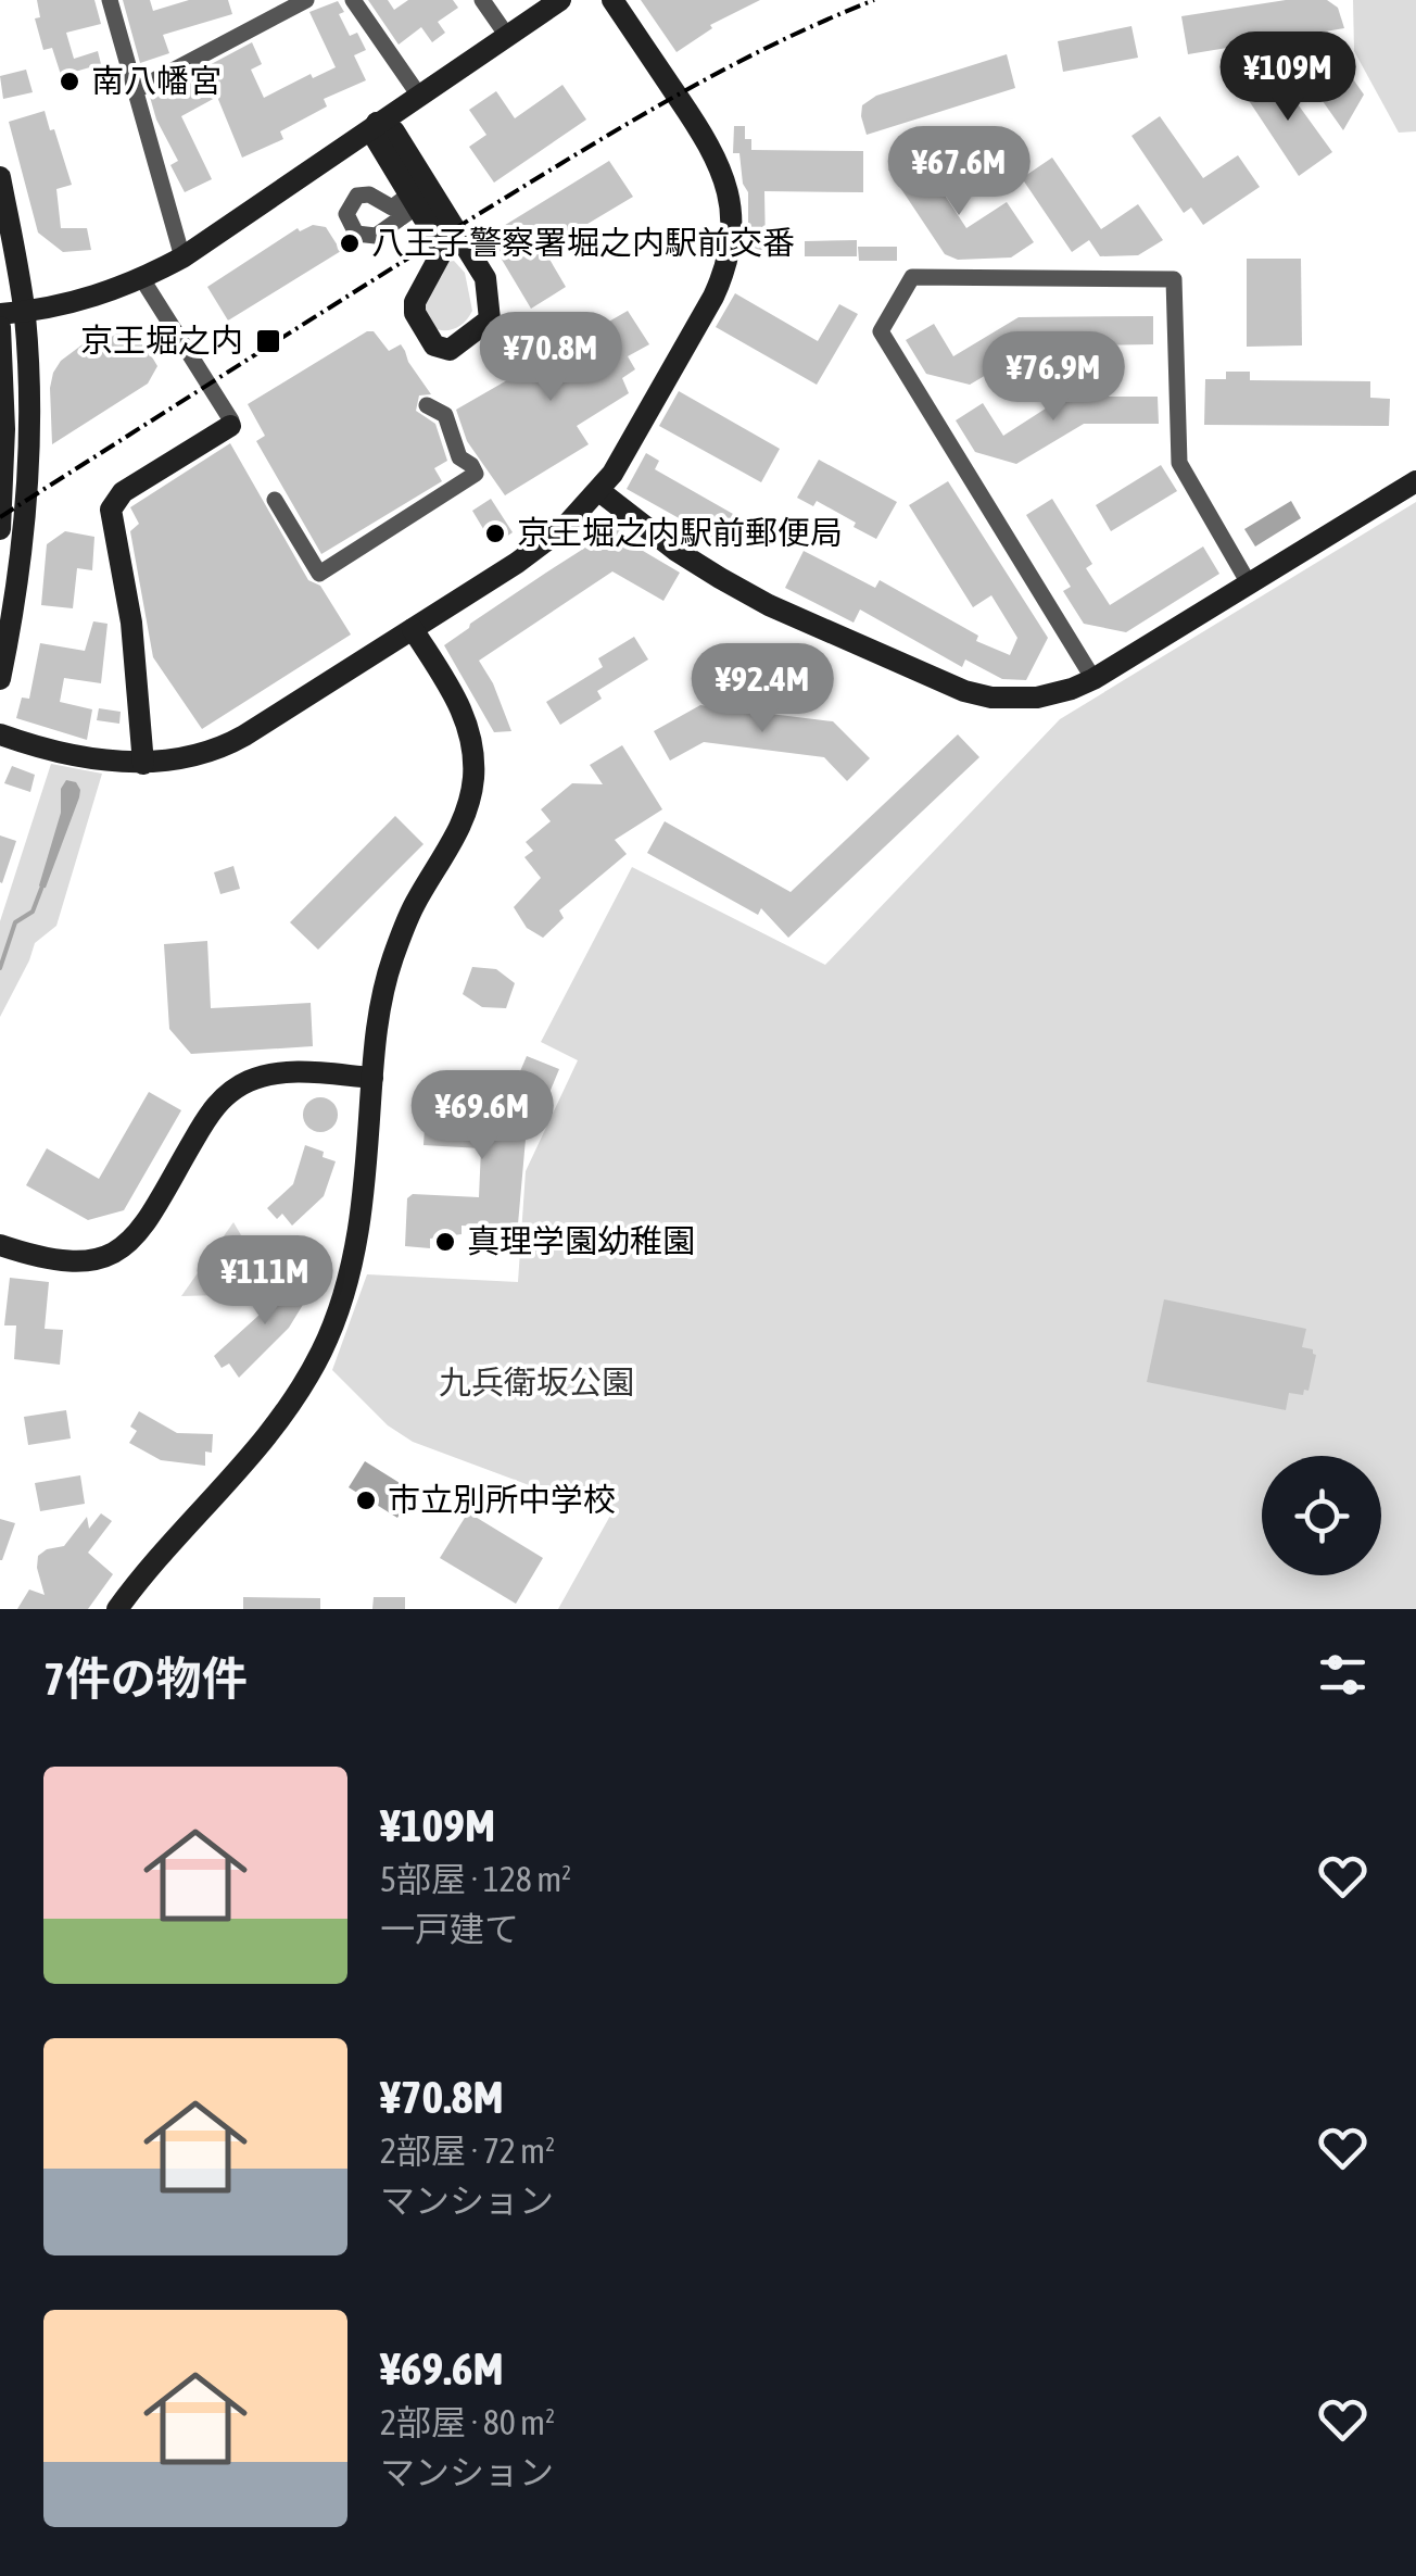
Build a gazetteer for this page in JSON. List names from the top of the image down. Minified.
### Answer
{"parks":["九兵衛坂公園"],"places":{"other":["南八幡宮","八王子警察署堀之内駅前交番","京王堀之内駅前郵便局","真理学園幼稚園","市立別所中学校"],"transit":["京王堀之内"]},"page":{"price":["¥109M","¥67.6M","¥70.8M","¥76.9M","¥92.4M","¥69.6M","¥111M"],"heading":"7件の物件","list":[{"name":"¥109M","note":"5部屋 · 128 m² · 一戸建て"},{"name":"¥70.8M","note":"2部屋 · 72 m² · マンション"},{"name":"¥69.6M","note":"2部屋 · 80 m² · マンション"}]}}
